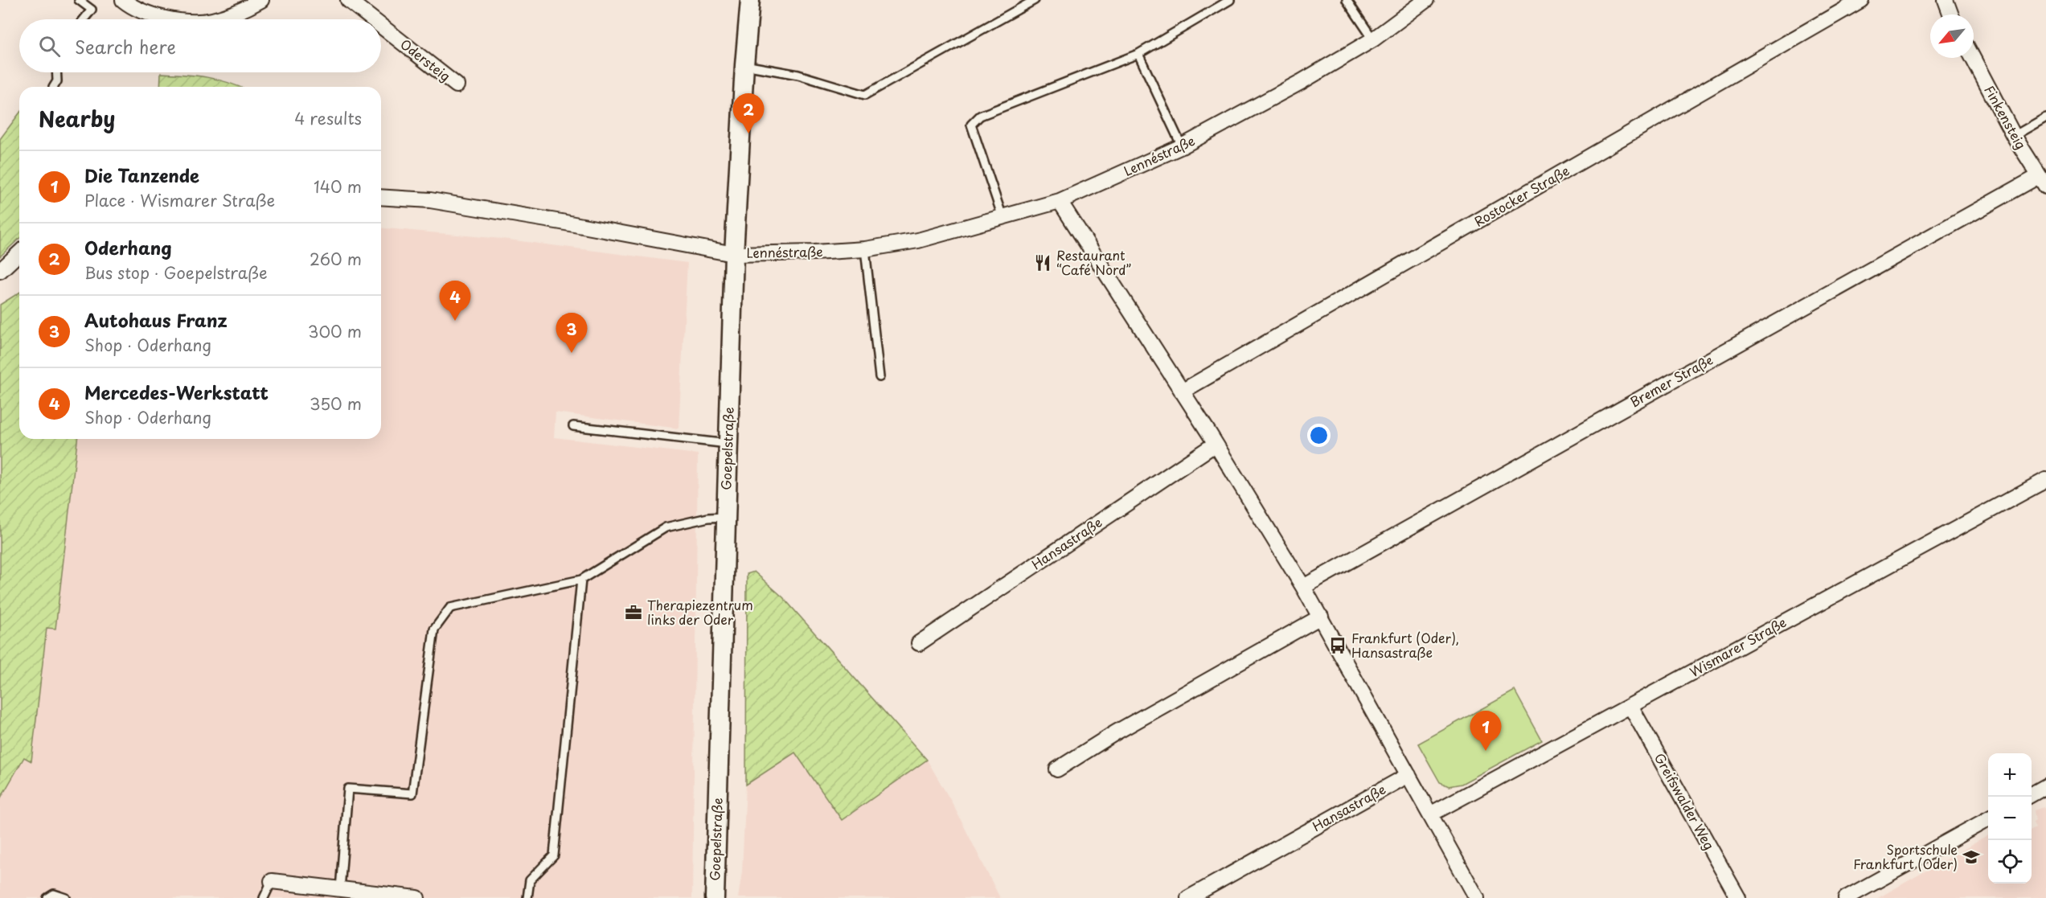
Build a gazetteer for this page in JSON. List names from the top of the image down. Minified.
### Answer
{"streets":{"street":["Odersteig","Finkensteig","Lennéstraße","Rostocker Straße","Bremer Straße","Goepelstraße","Hansastraße","Wismarer Straße","Greifswalder Weg"]},"crossings":[["Finkensteig","Bremer Straße"],["Lennéstraße","Goepelstraße"],["Wismarer Straße","Greifswalder Weg"]],"places":{"restaurant":["Restaurant “Café Nord”"],"office":["Therapiezentrum links der Oder"],"bus stop":["Frankfurt (Oder), Hansastraße"],"school or university":["Sportschule Frankfurt (Oder)"]},"north":"bottom left","page":{"search":"Search here","heading":["Nearby","4 results"],"pins":["2","4","3","1"],"list":[{"mark":"1","name":"Die Tanzende","note":"Place · Wismarer Straße","value":"140 m"},{"mark":"2","name":"Oderhang","note":"Bus stop · Goepelstraße","value":"260 m"},{"mark":"3","name":"Autohaus Franz","note":"Shop · Oderhang","value":"300 m"},{"mark":"4","name":"Mercedes-Werkstatt","note":"Shop · Oderhang","value":"350 m"}],"map_buttons":["+","−"]}}
